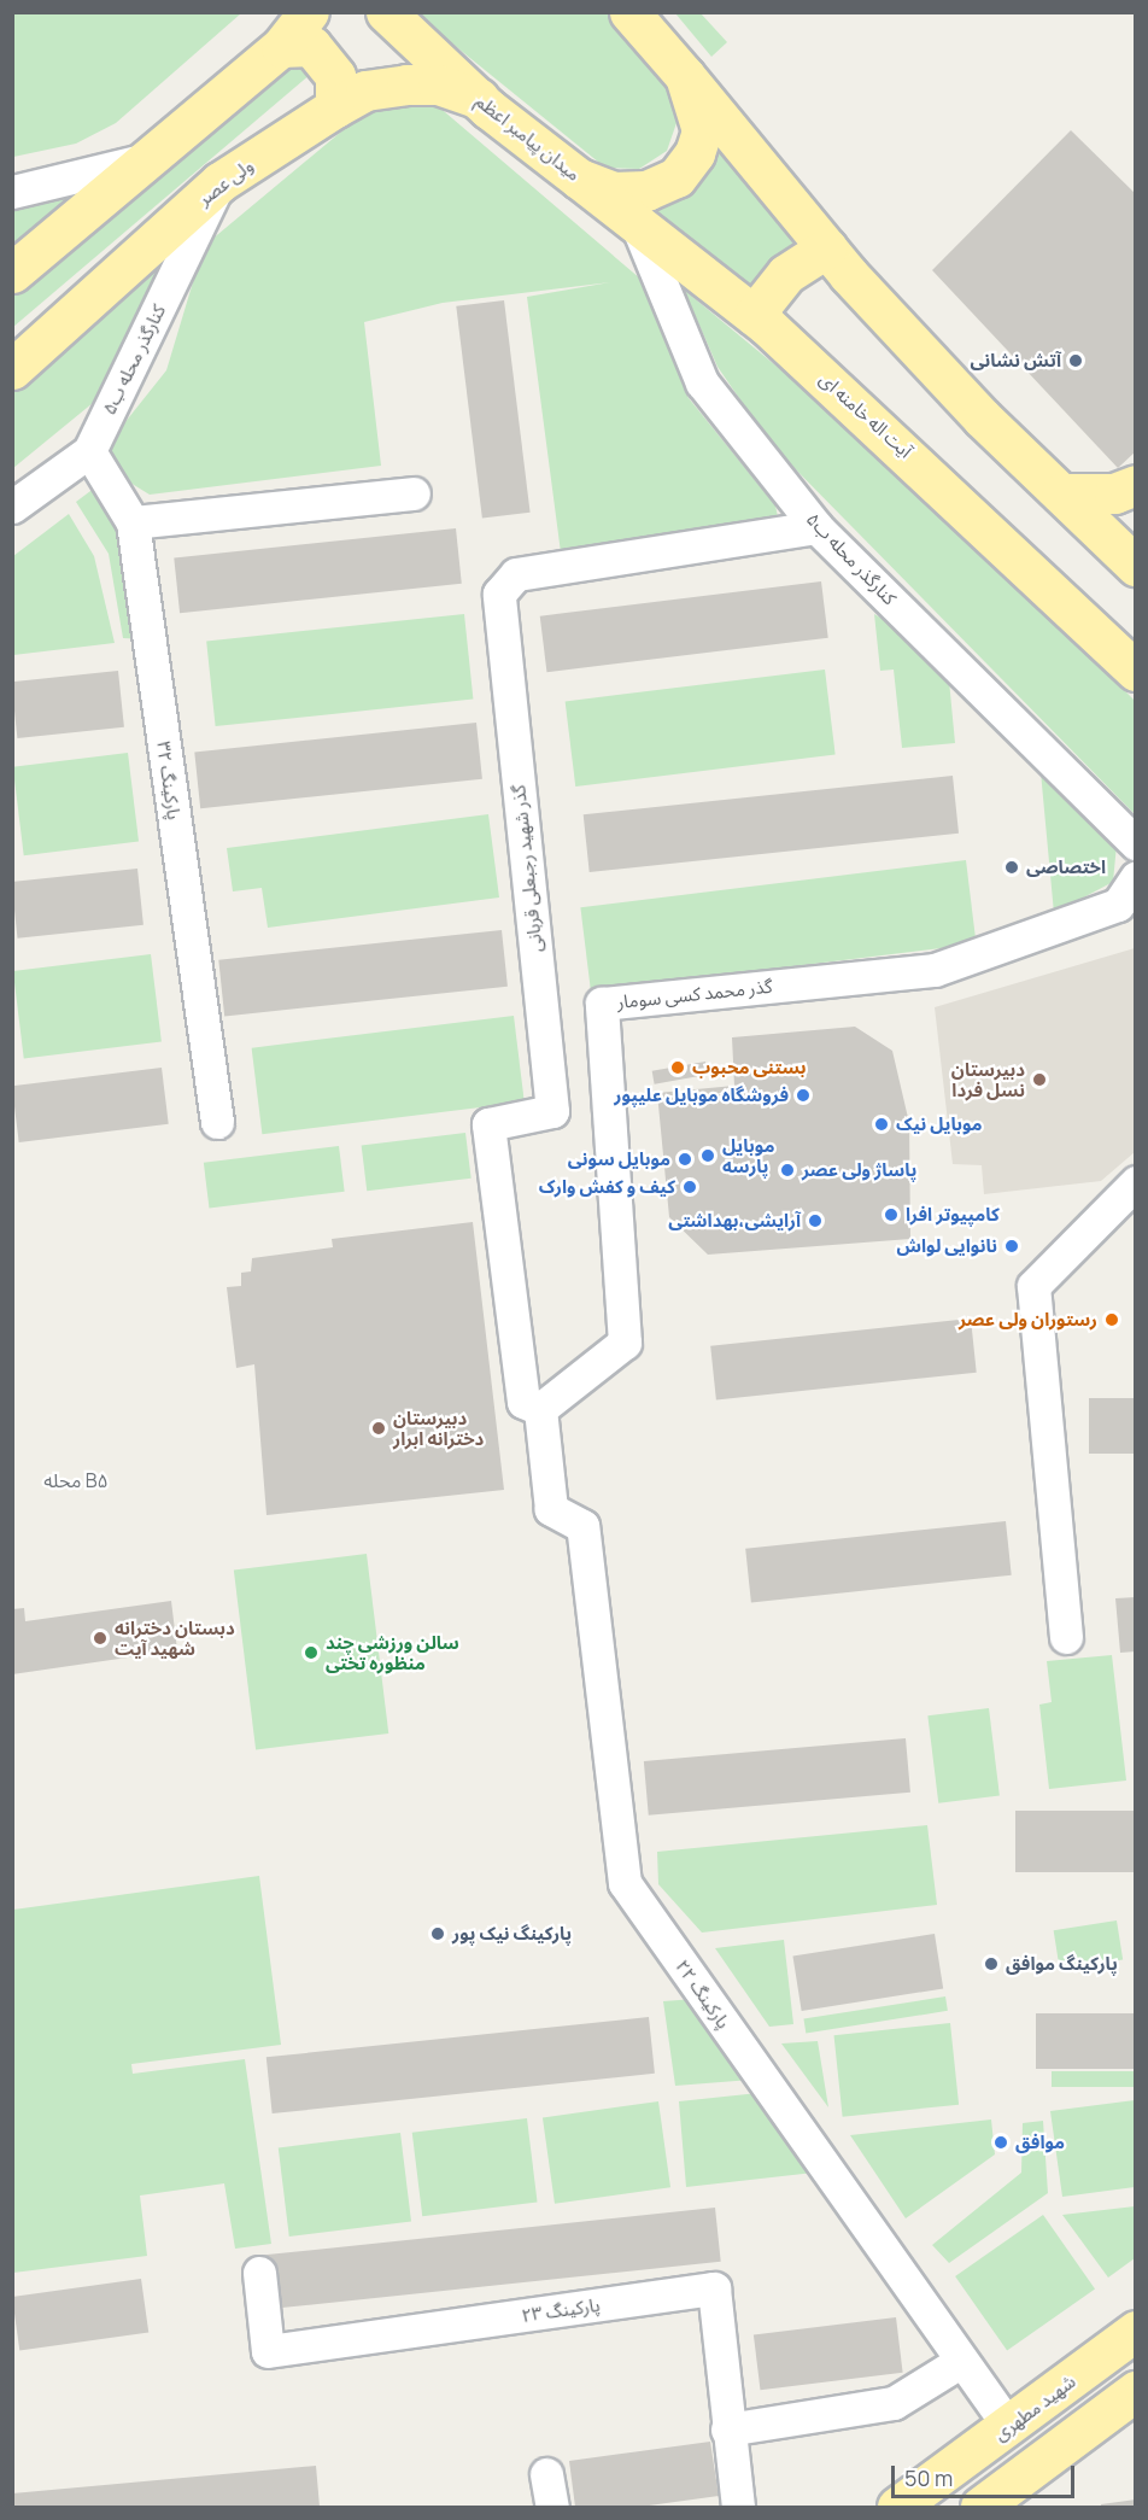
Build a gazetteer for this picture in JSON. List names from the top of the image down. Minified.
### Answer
{"streets":{"main road":["میدان پیامبر اعظم","ولی عصر","آیت اله خامنه ای","شهید مطهری"],"street":["کنارگذر محله ب۵","پارکینگ ۳۲","گذر شهید رجبعلی قربانی","گذر محمد کسی سومار","پارکینگ ۲۲","پارکینگ ۲۳"]},"crossings":[["میدان پیامبر اعظم","ولی عصر"],["میدان پیامبر اعظم","آیت اله خامنه ای"],["ولی عصر","کنارگذر محله ب۵"],["کنارگذر محله ب۵","آیت اله خامنه ای"],["کنارگذر محله ب۵","پارکینگ ۳۲"],["کنارگذر محله ب۵","گذر شهید رجبعلی قربانی"],["گذر شهید رجبعلی قربانی","گذر محمد کسی سومار"],["گذر شهید رجبعلی قربانی","پارکینگ ۲۲"],["گذر محمد کسی سومار","پارکینگ ۲۲"],["پارکینگ ۲۲","شهید مطهری"]],"districts":["محله B۵"],"places":["آتش نشانی","اختصاصی","بستنی محبوب","دبیرستان نسل فردا","فروشگاه موبایل علیپور","موبایل نیک","موبایل پارسه","موبایل سونی","پاساژ ولی عصر","کیف و کفش وارک","کامپیوتر افرا","آرایشی،بهداشتی","نانوایی لواش","رستوران ولی عصر","دبیرستان دخترانه ابرار","دبستان دخترانه شهید آیت","سالن ورزشی چند منظوره تختی","پارکینگ نیک پور","پارکینگ موافق","موافق"],"scale_bar":"50 m"}
